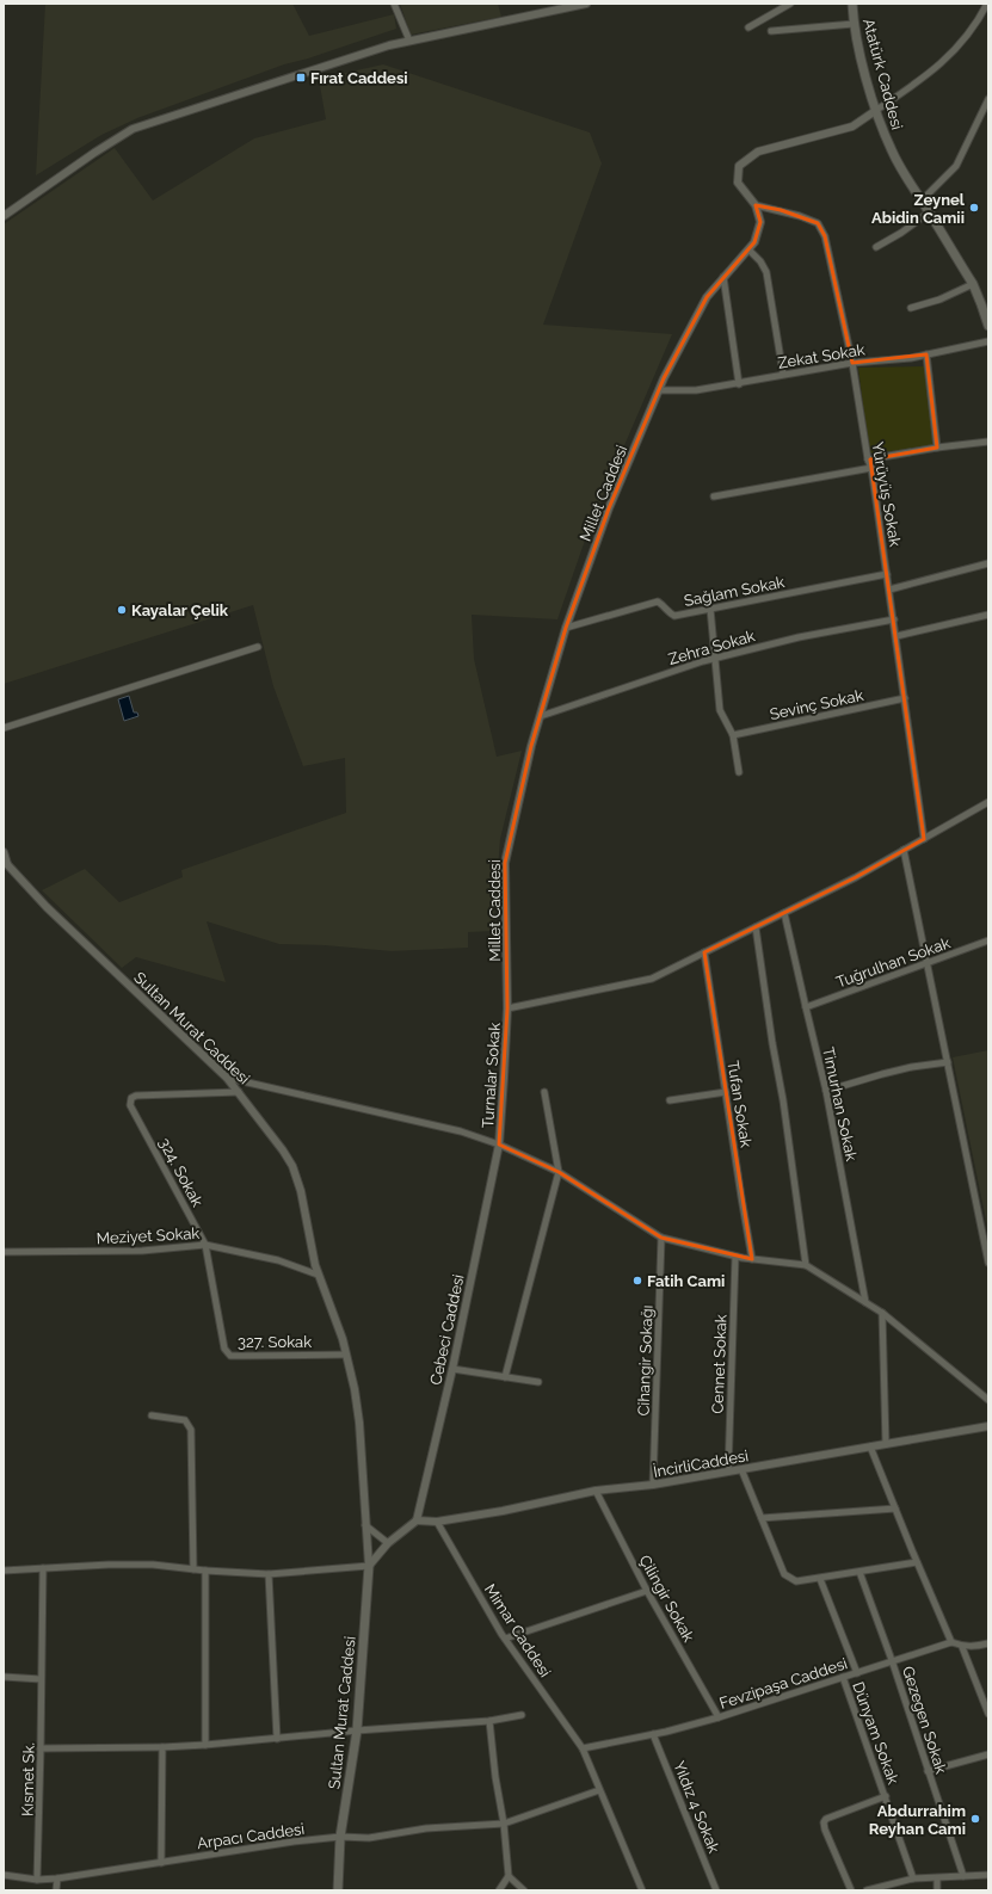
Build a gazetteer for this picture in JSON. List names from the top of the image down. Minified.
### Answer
{"streets":{"main road":["Atatürk Caddesi","Sultan Murat Caddesi"],"street":["Zekat Sokak","Millet Caddesi","Yürüyüş Sokak","Sağlam Sokak","Zehra Sokak","Sevinç Sokak","Tuğrulhan Sokak","Turnalar Sokak","Tufan Sokak","Timurhan Sokak","324. Sokak","Meziyet Sokak","Cebeci Caddesi","327. Sokak","Cihangir Sokağı","Cennet Sokak","İncirliCaddesi","Çilingir Sokak","Mimar Caddesi","Fevzipaşa Caddesi","Gezegen Sokak","Dünyam Sokak","Kısmet Sk.","Yıldız 4 Sokak","Arpacı Caddesi"]},"crossings":[["Zekat Sokak","Millet Caddesi"],["Zekat Sokak","Yürüyüş Sokak"],["Millet Caddesi","Yürüyüş Sokak"],["Millet Caddesi","Sağlam Sokak"],["Millet Caddesi","Zehra Sokak"],["Millet Caddesi","Turnalar Sokak"],["Yürüyüş Sokak","Sağlam Sokak"],["Yürüyüş Sokak","Zehra Sokak"],["Yürüyüş Sokak","Sevinç Sokak"],["Tuğrulhan Sokak","Timurhan Sokak"],["Sultan Murat Caddesi","324. Sokak"],["Sultan Murat Caddesi","Meziyet Sokak"],["Sultan Murat Caddesi","327. Sokak"],["Sultan Murat Caddesi","Arpacı Caddesi"],["Turnalar Sokak","Cebeci Caddesi"],["324. Sokak","Meziyet Sokak"],["324. Sokak","327. Sokak"],["Meziyet Sokak","327. Sokak"],["Cebeci Caddesi","İncirliCaddesi"],["Cihangir Sokağı","İncirliCaddesi"],["Cennet Sokak","İncirliCaddesi"],["İncirliCaddesi","Çilingir Sokak"],["İncirliCaddesi","Mimar Caddesi"],["Çilingir Sokak","Fevzipaşa Caddesi"],["Mimar Caddesi","Fevzipaşa Caddesi"],["Mimar Caddesi","Arpacı Caddesi"],["Fevzipaşa Caddesi","Gezegen Sokak"],["Fevzipaşa Caddesi","Dünyam Sokak"],["Fevzipaşa Caddesi","Yıldız 4 Sokak"],["Kısmet Sk.","Arpacı Caddesi"]],"places":{"transit":["Fırat Caddesi"],"other":["Zeynel Abidin Camii","Kayalar Çelik","Fatih Cami","Abdurrahim Reyhan Cami"]}}
